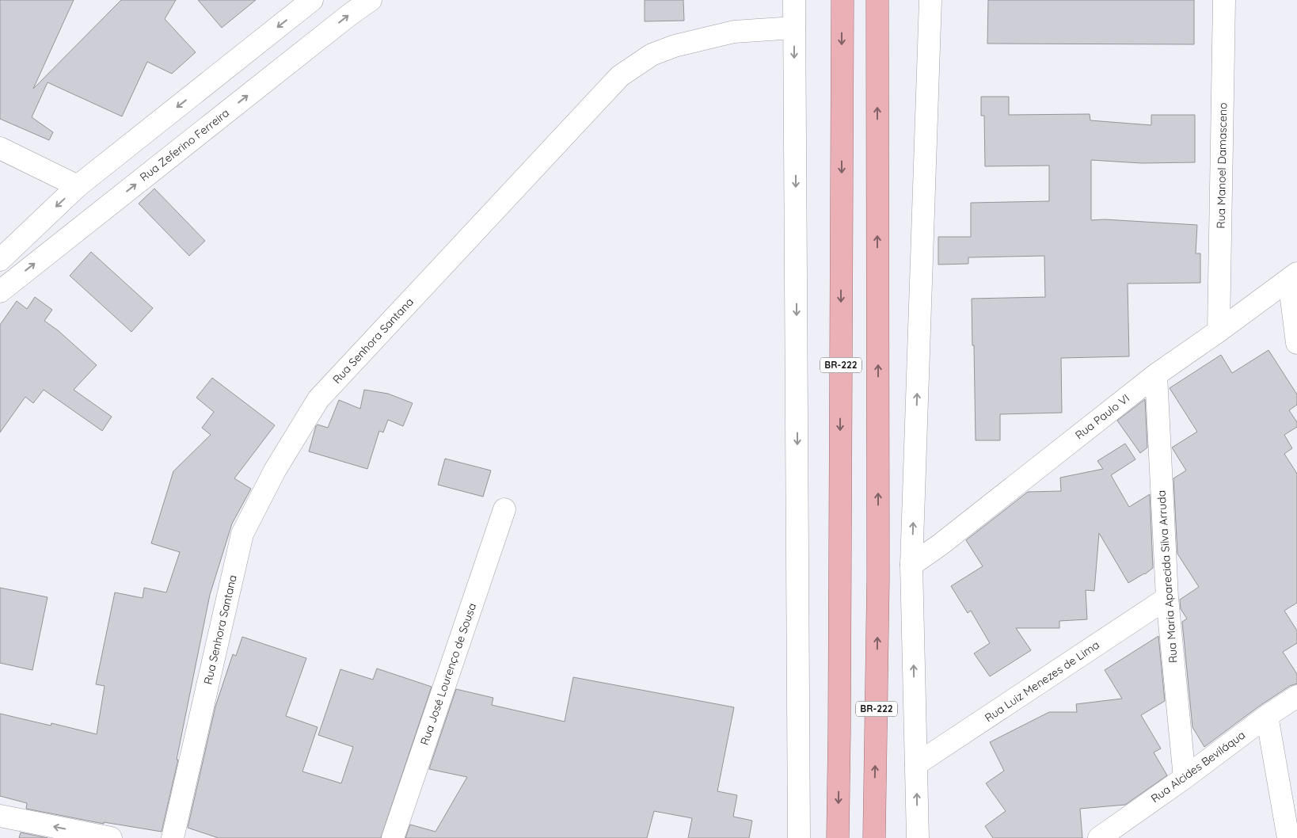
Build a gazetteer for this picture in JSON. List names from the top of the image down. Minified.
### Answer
{"streets":{"highway":["BR-222"],"street":["Rua Zeferino Ferreira","Rua Manoel Damasceno","Rua Senhora Santana","Rua Paulo VI","Rua Maria Aparecida Silva Arruda","Rua José Lourenço de Sousa","Rua Luiz Menezes de Lima","Rua Alcides Beviláqua"]},"crossings":[["Rua Manoel Damasceno","Rua Paulo VI"],["Rua Paulo VI","Rua Maria Aparecida Silva Arruda"],["Rua Maria Aparecida Silva Arruda","Rua Luiz Menezes de Lima"],["Rua Maria Aparecida Silva Arruda","Rua Alcides Beviláqua"]]}
